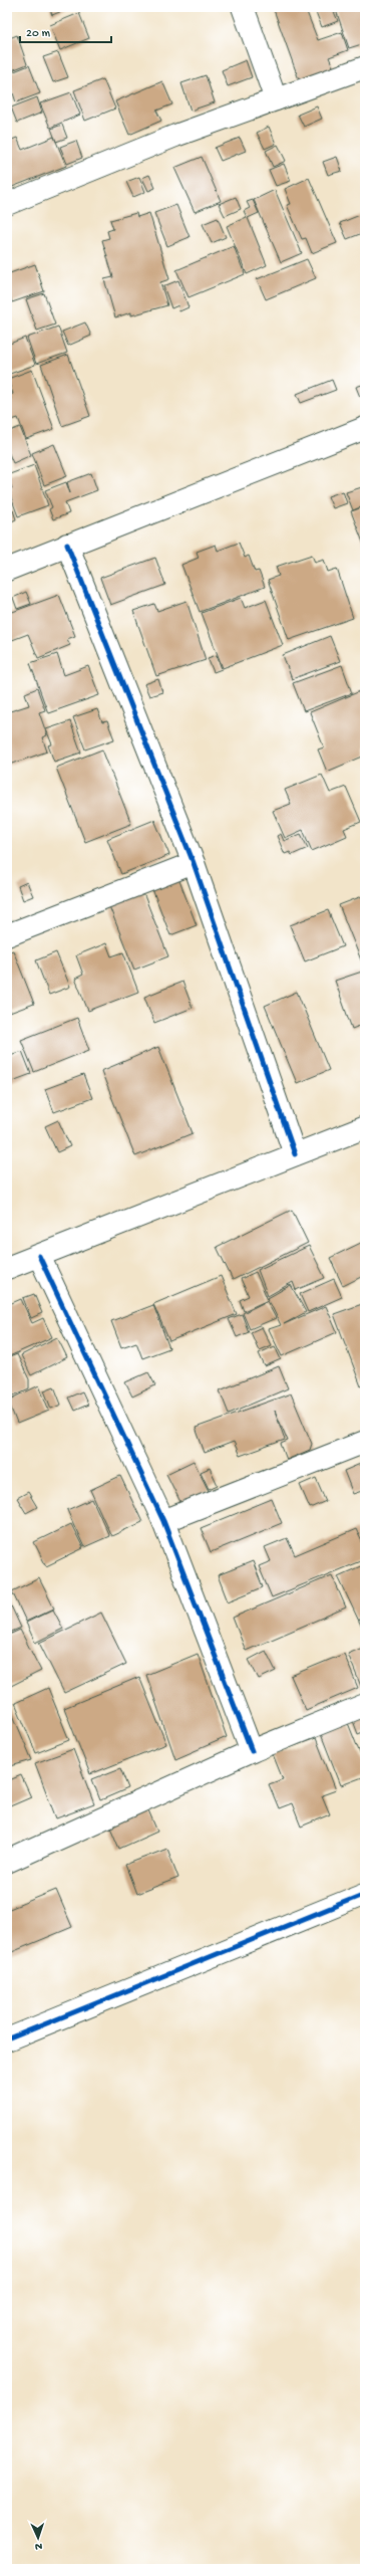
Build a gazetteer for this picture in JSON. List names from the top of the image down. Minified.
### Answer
{"scale_bar":"20 m","north":"bottom"}
